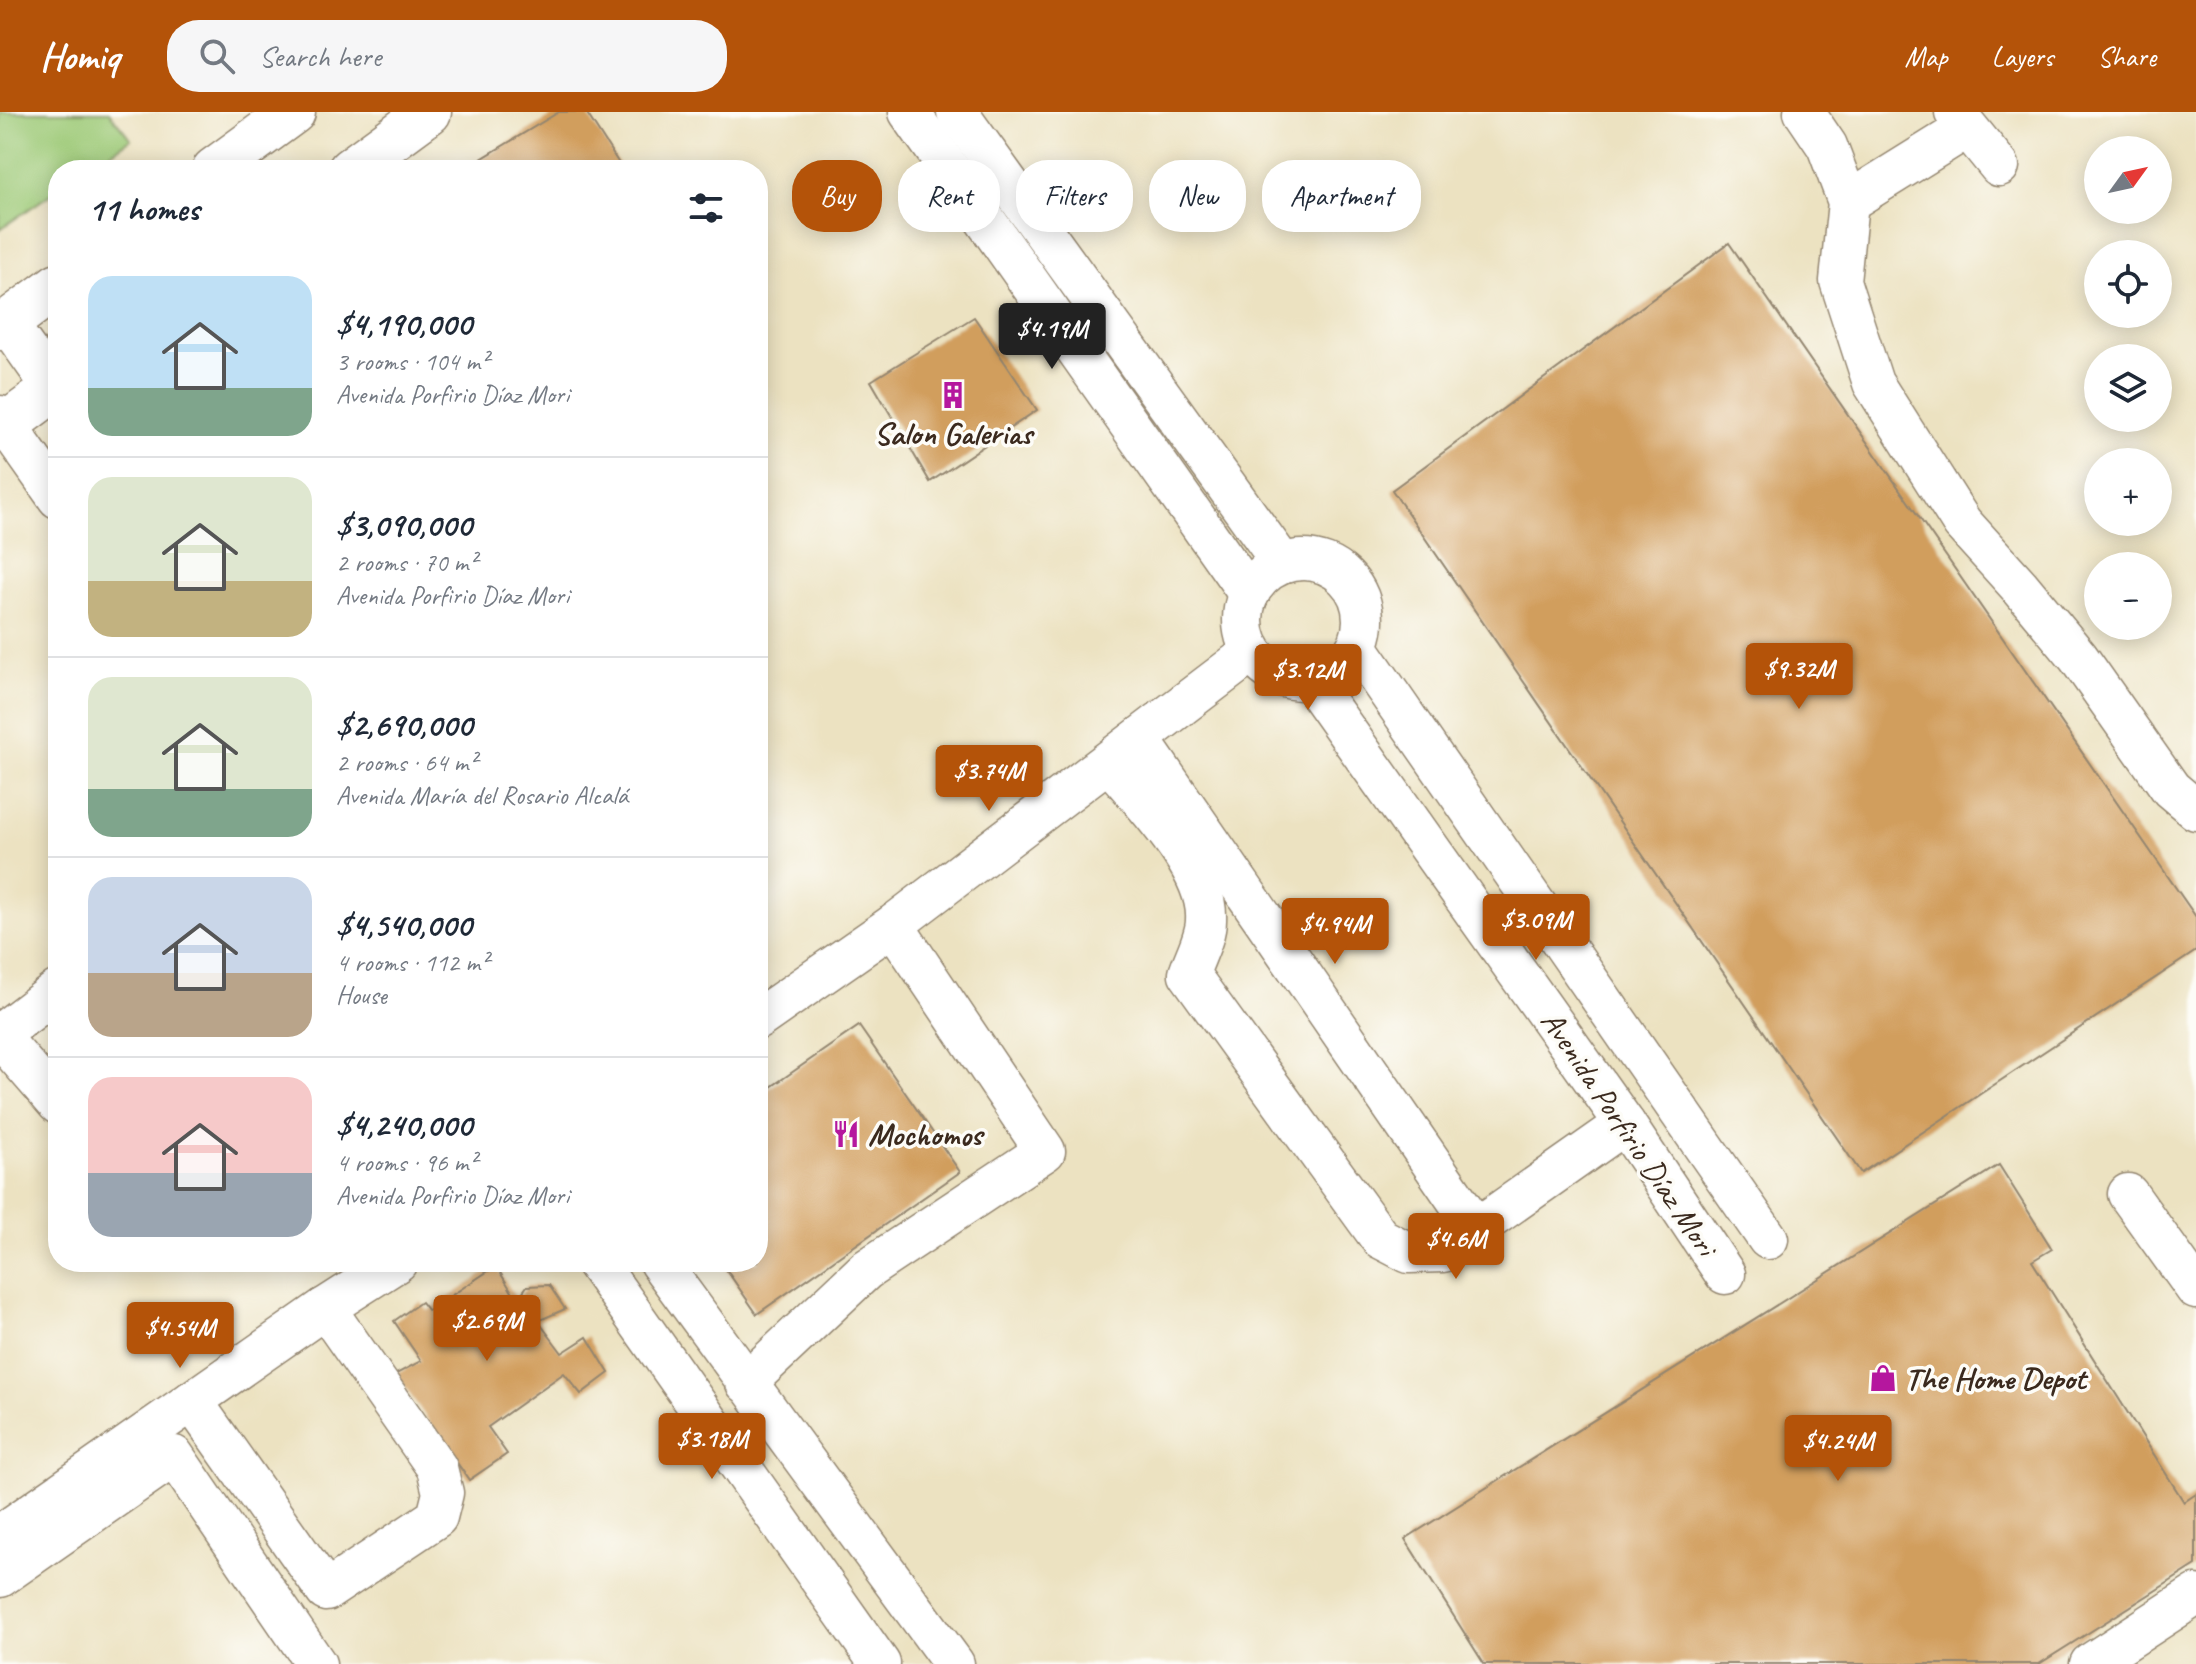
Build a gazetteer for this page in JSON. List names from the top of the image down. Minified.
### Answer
{"streets":{"street":["Avenida Porfirio Díaz Mori"]},"places":{"building":["Salon Galerias"],"restaurant":["Mochomos"],"shop":["The Home Depot"]},"north":"top right","page":{"header":"Homiq","search":"Search here","nav":["Map","Layers","Share"],"map_buttons":["+","−"],"chip":["Buy","Rent","Filters","New","Apartment"],"heading":"11 homes","list":[{"name":"$4,190,000","note":"3 rooms · 104 m² · Avenida Porfirio Díaz Mori"},{"name":"$3,090,000","note":"2 rooms · 70 m² · Avenida Porfirio Díaz Mori"},{"name":"$2,690,000","note":"2 rooms · 64 m² · Avenida María del Rosario Alcalá"},{"name":"$4,540,000","note":"4 rooms · 112 m² · House"},{"name":"$4,240,000","note":"4 rooms · 96 m² · Avenida Porfirio Díaz Mori"}],"price":["$4.19M","$9.32M","$3.12M","$3.74M","$3.09M","$4.94M","$4.6M","$2.69M","$4.54M","$3.18M","$4.24M"]}}
